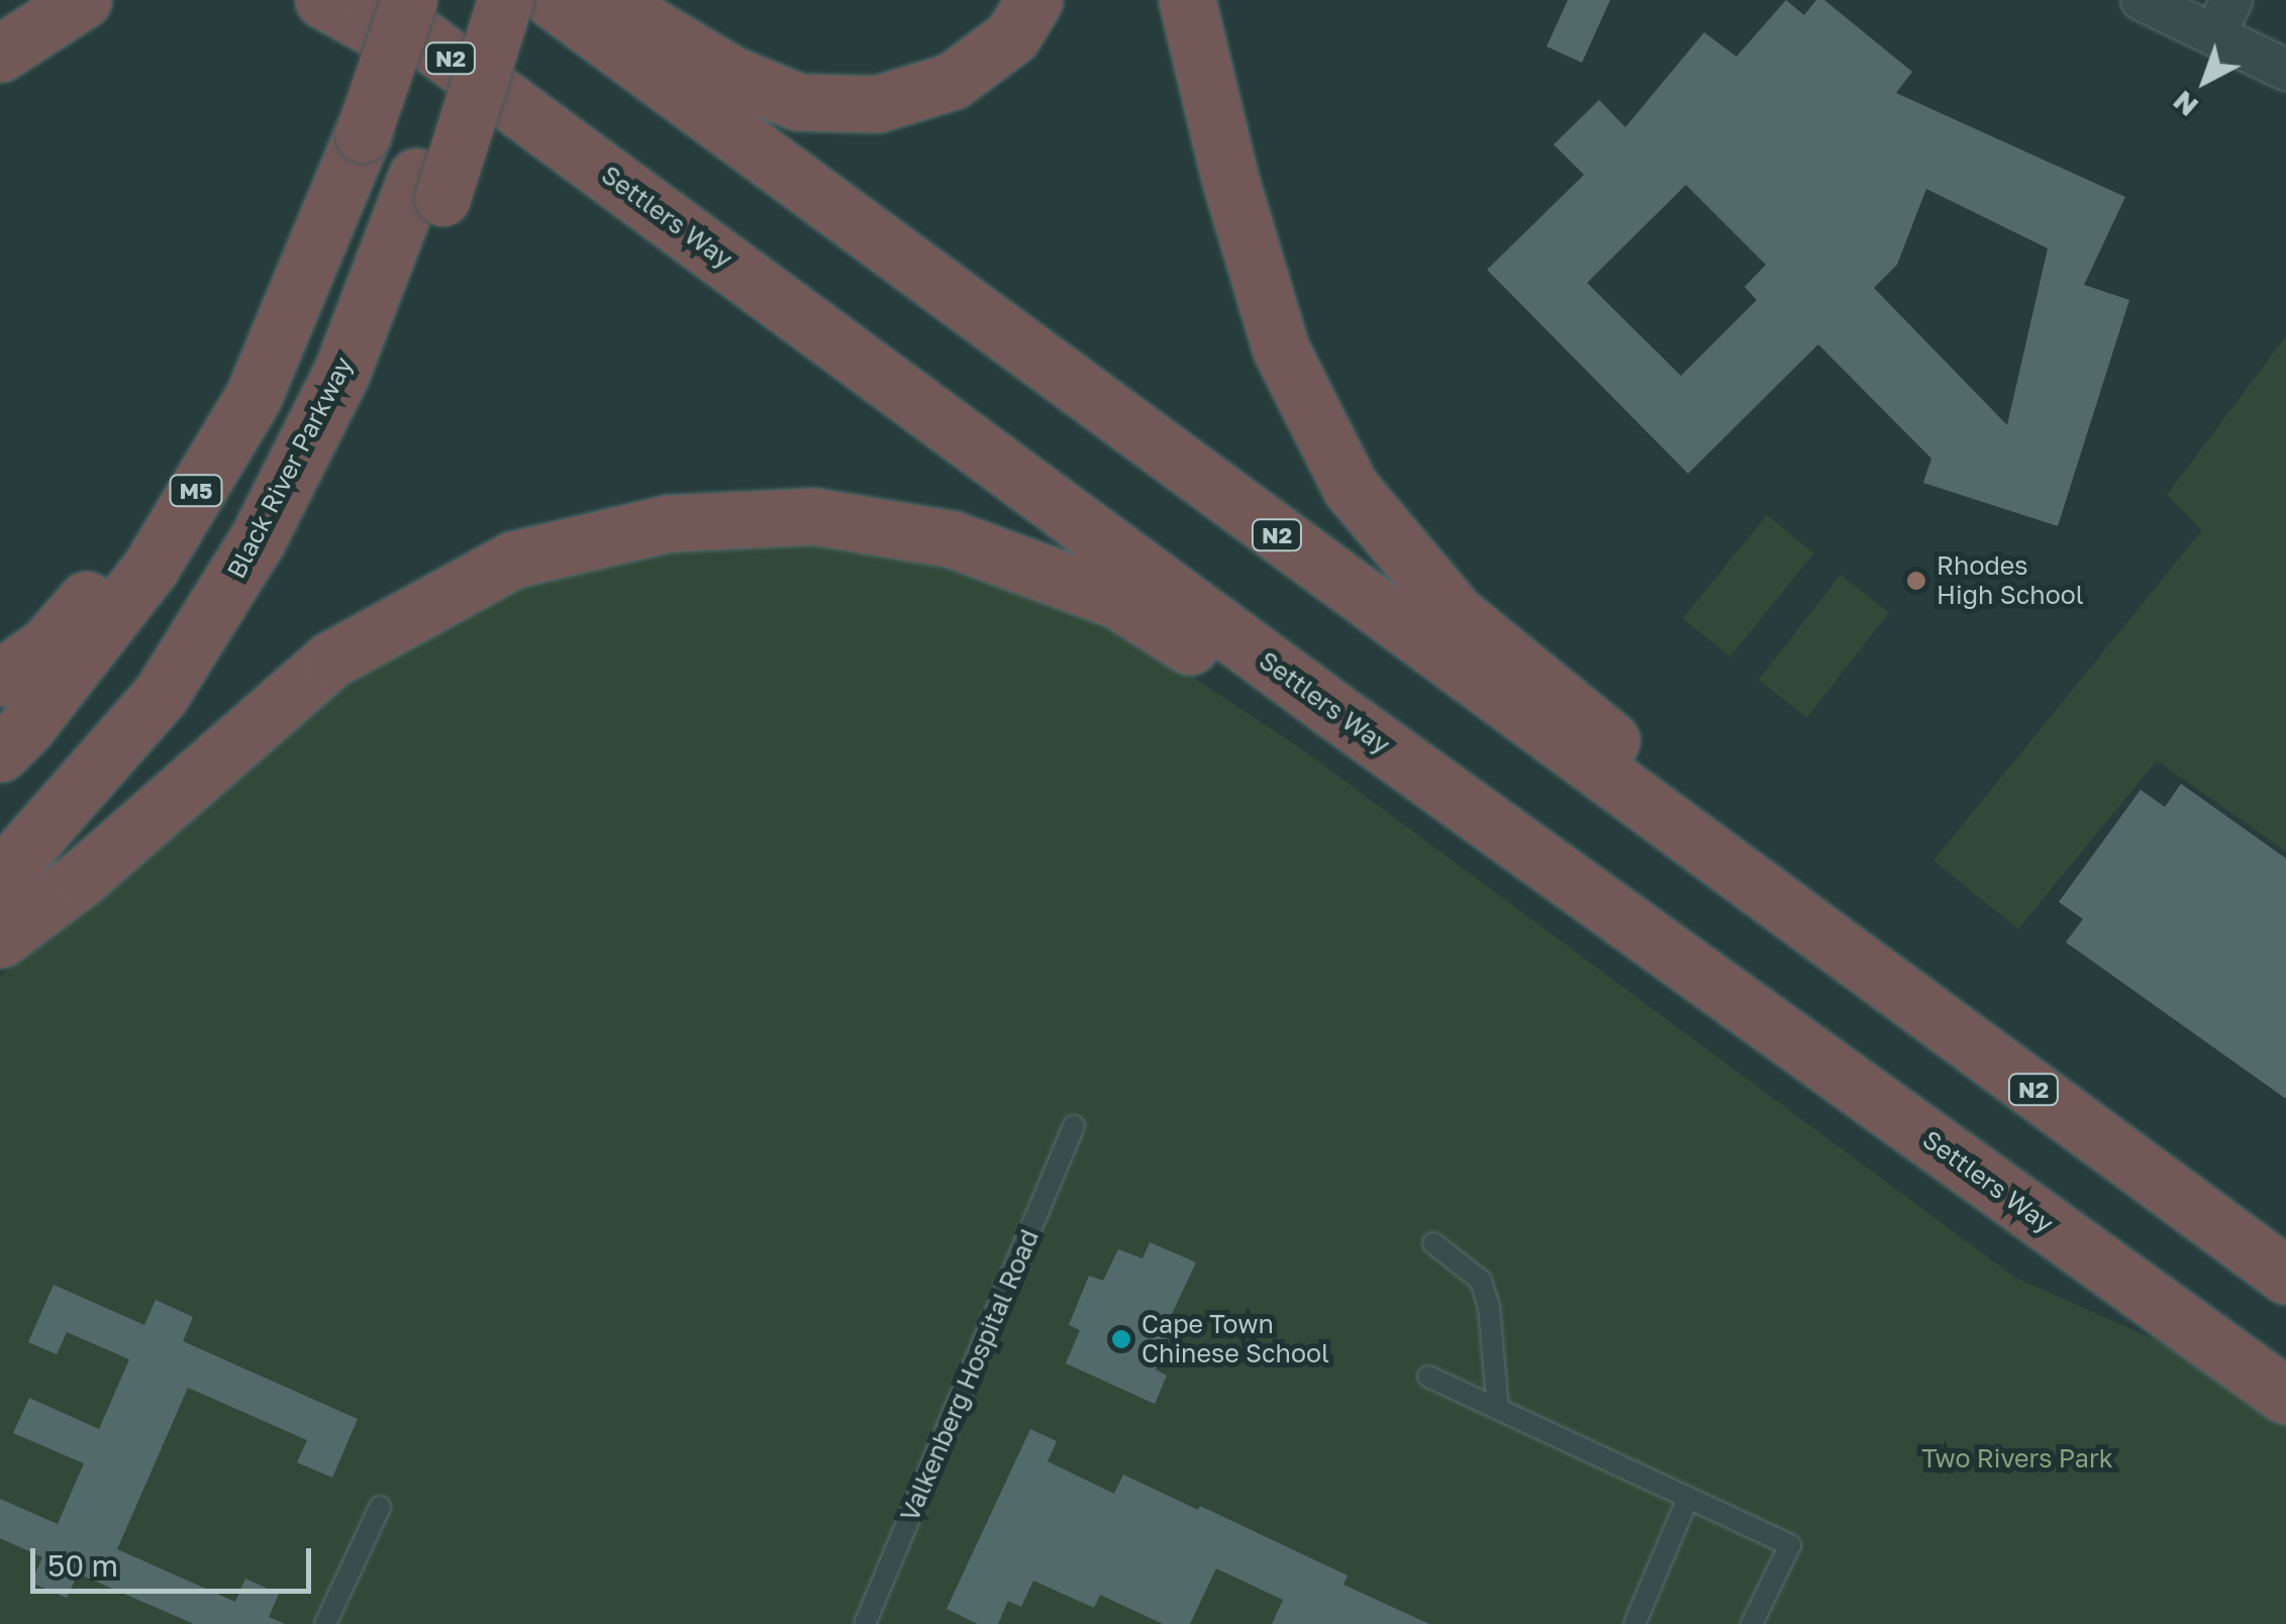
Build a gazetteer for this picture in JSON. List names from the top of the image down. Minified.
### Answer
{"streets":{"highway":["N2","Settlers Way","Black River Parkway","M5"],"lane":["Valkenberg Hospital Road"]},"parks":["Two Rivers Park"],"places":["Rhodes High School","Cape Town Chinese School"],"scale_bar":"50 m","north":"bottom left"}
